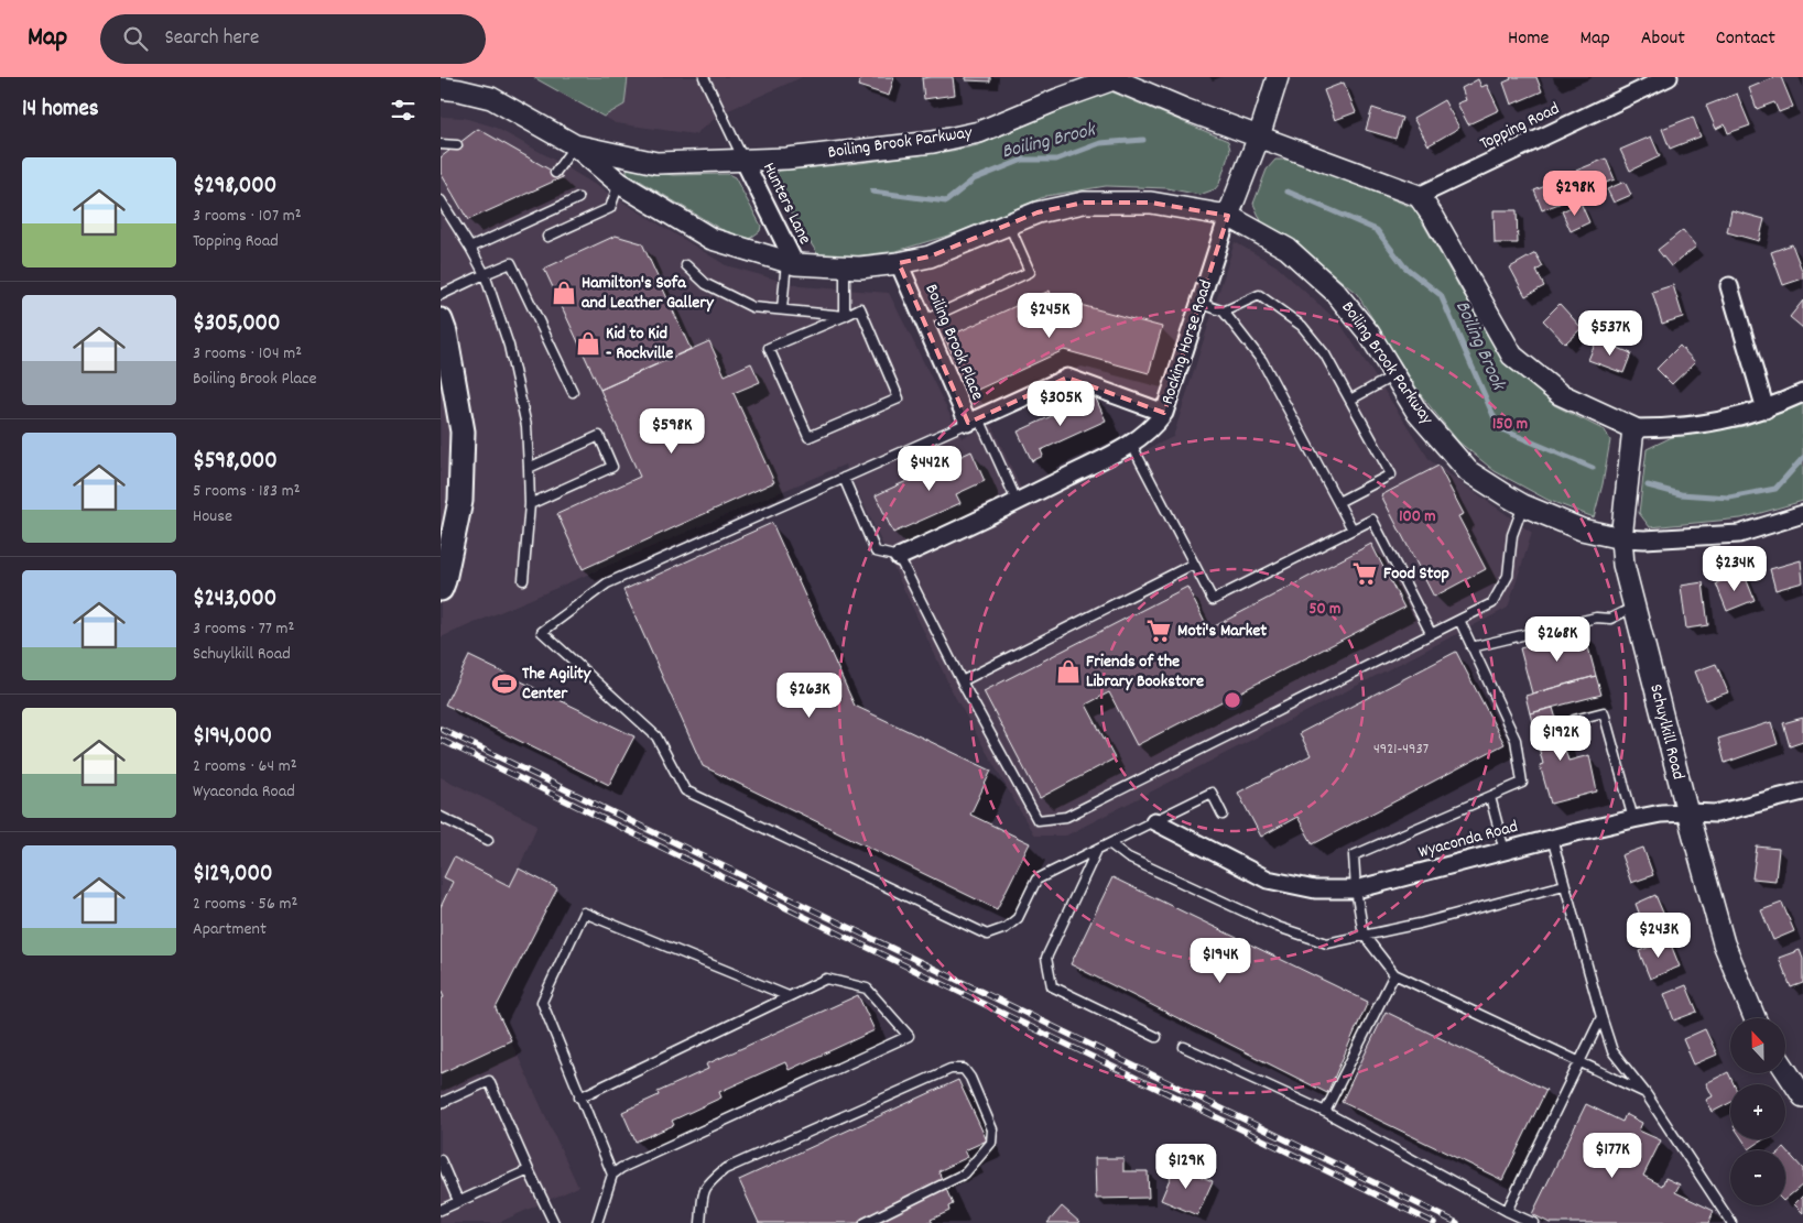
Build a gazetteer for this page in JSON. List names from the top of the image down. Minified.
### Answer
{"streets":{"street":["Topping Road","Boiling Brook Parkway","Hunters Lane","Boiling Brook Place","Rocking Horse Road","Schuylkill Road","Wyaconda Road"]},"crossings":[["Topping Road","Boiling Brook Parkway"],["Boiling Brook Parkway","Hunters Lane"],["Boiling Brook Parkway","Boiling Brook Place"],["Boiling Brook Parkway","Rocking Horse Road"],["Boiling Brook Parkway","Schuylkill Road"],["Boiling Brook Place","Rocking Horse Road"],["Schuylkill Road","Wyaconda Road"]],"water":["Boiling Brook"],"places":{"shop":["Hamilton's Sofa and Leather Gallery","Kid to Kid - Rockville","Friends of the Library Bookstore"],"supermarket":["Food Stop","Moti's Market"],"sports":["The Agility Center"]},"house_numbers":["4921-4937"],"north":"top","page":{"header":"Map","search":"Search here","nav":["Home","Map","About","Contact"],"heading":"14 homes","list":[{"name":"$298,000","note":"3 rooms · 107 m² · Topping Road"},{"name":"$305,000","note":"3 rooms · 104 m² · Boiling Brook Place"},{"name":"$598,000","note":"5 rooms · 183 m² · House"},{"name":"$243,000","note":"3 rooms · 77 m² · Schuylkill Road"},{"name":"$194,000","note":"2 rooms · 64 m² · Wyaconda Road"},{"name":"$129,000","note":"2 rooms · 56 m² · Apartment"}],"price":["$298K","$245K","$537K","$305K","$598K","$442K","$234K","$268K","$263K","$192K","$243K","$194K","$177K","$129K"],"map_buttons":["+","−"]},"rings":["150 m","100 m","50 m"]}
